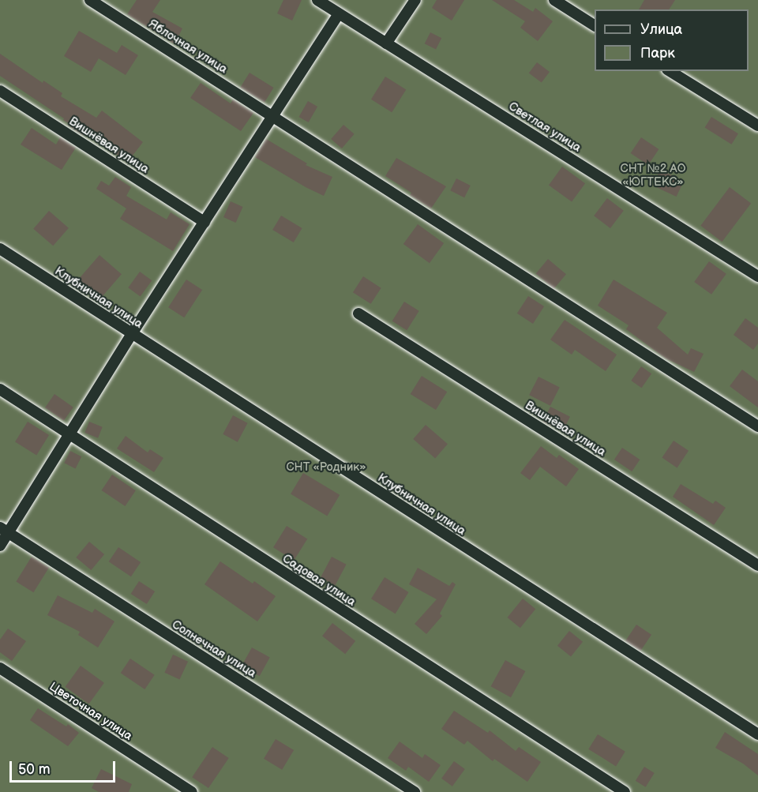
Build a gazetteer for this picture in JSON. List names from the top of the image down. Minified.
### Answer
{"streets":{"street":["Яблочная улица","Светлая улица","Вишнёвая улица","Клубничная улица","Садовая улица","Солнечная улица","Цветочная улица"]},"parks":["СНТ №2 АО «ЮГТЕКС»","СНТ «Родник»"],"legend":["Улица","Парк"],"scale_bar":"50 m"}
